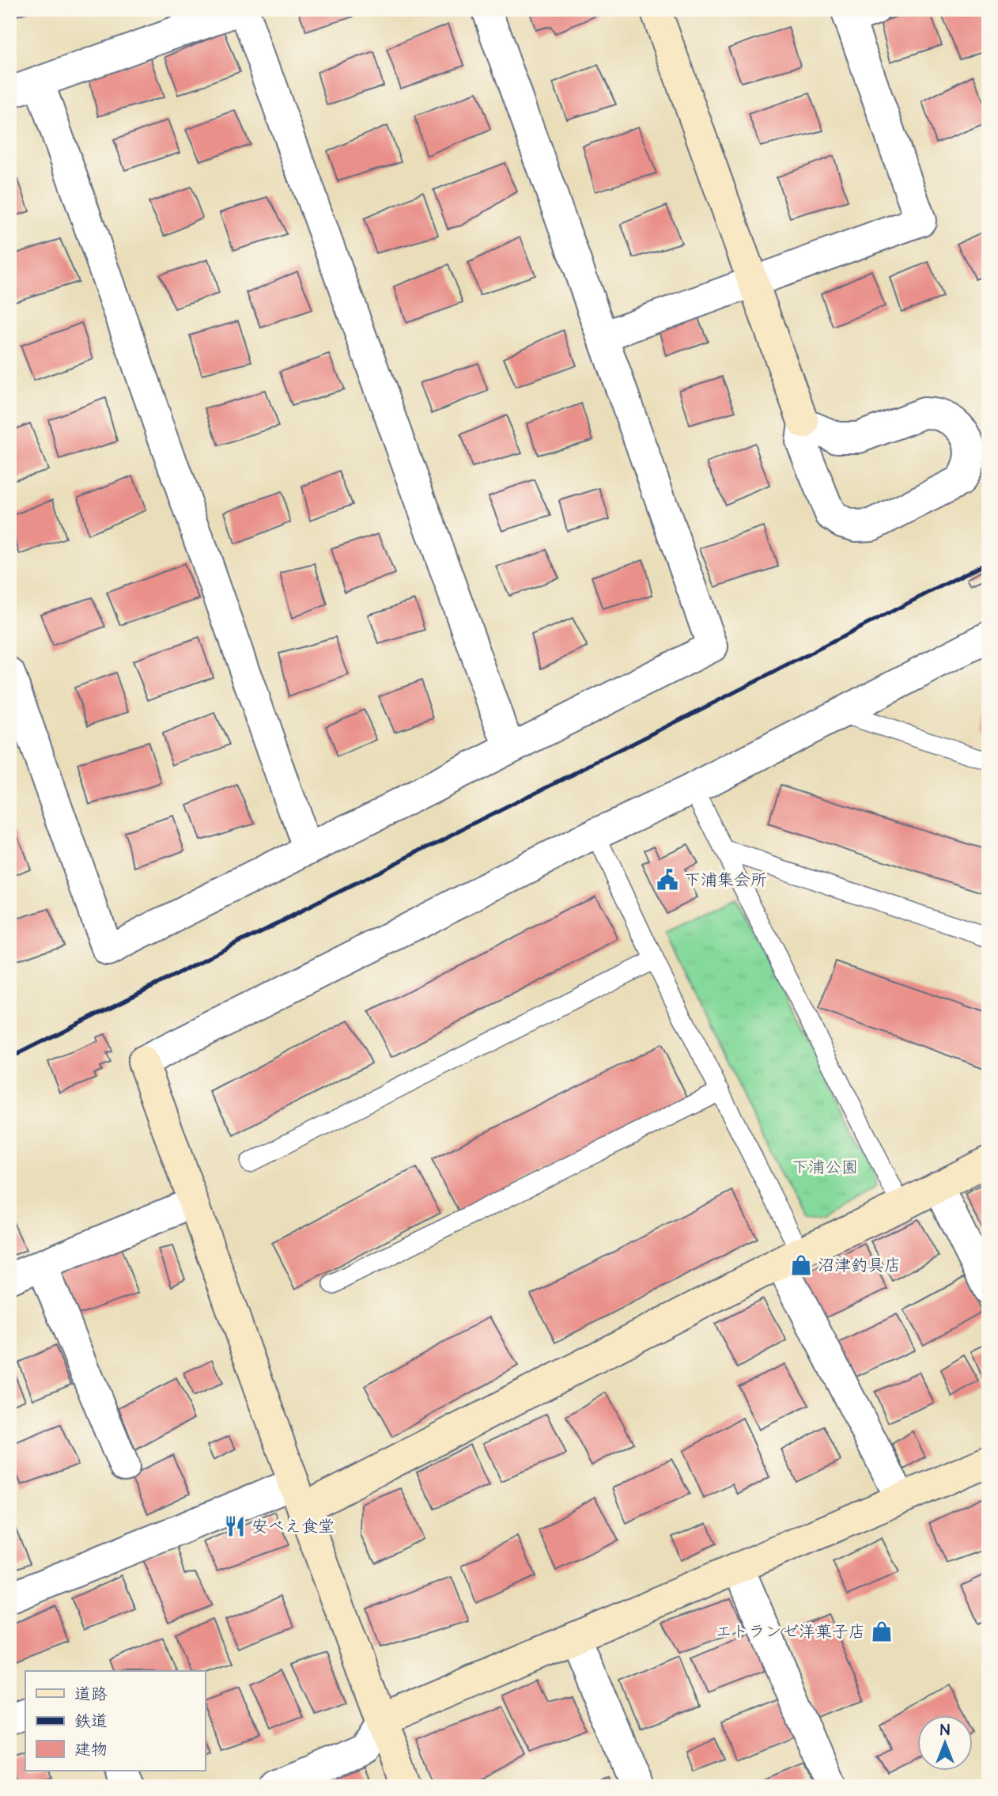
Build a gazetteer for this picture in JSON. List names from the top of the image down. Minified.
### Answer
{"parks":["下浦公園"],"places":{"public building":["下浦集会所"],"shop":["沼津釣具店","エトランゼ洋菓子店"],"restaurant":["安べえ食堂"]},"legend":["道路","鉄道","建物"],"north":"top"}
